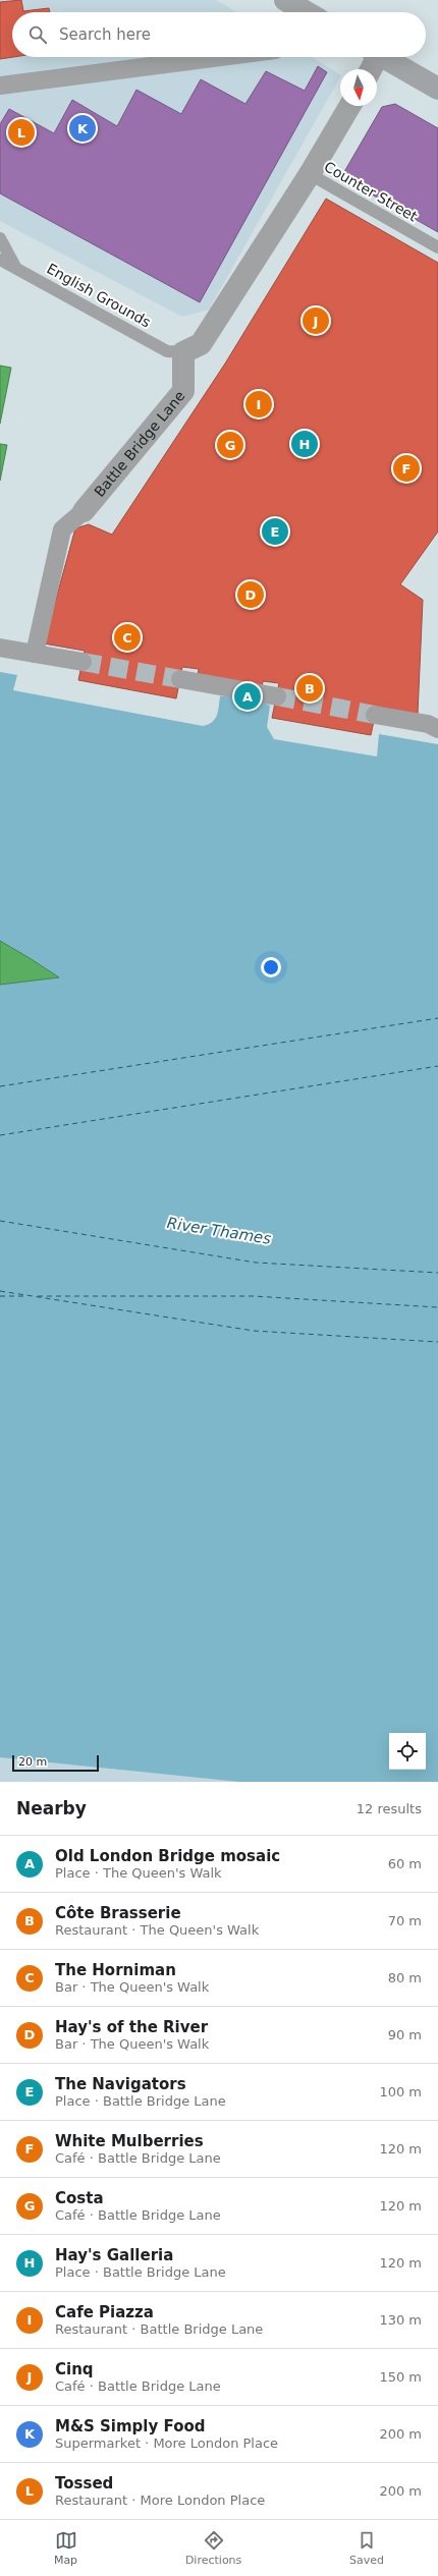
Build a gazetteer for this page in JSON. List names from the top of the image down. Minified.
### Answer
{"streets":{"street":["Battle Bridge Lane"],"lane":["Counter Street","English Grounds"]},"crossings":[["English Grounds","Battle Bridge Lane"]],"water":["River Thames"],"scale_bar":"20 m","north":"bottom","page":{"search":"Search here","pins":["K","L","J","I","H","G","F","E","D","C","B","A"],"scale":"20 m","heading":["Nearby","12 results"],"list":[{"mark":"A","name":"Old London Bridge mosaic","note":"Place · The Queen's Walk","value":"60 m"},{"mark":"B","name":"Côte Brasserie","note":"Restaurant · The Queen's Walk","value":"70 m"},{"mark":"C","name":"The Horniman","note":"Bar · The Queen's Walk","value":"80 m"},{"mark":"D","name":"Hay's of the River","note":"Bar · The Queen's Walk","value":"90 m"},{"mark":"E","name":"The Navigators","note":"Place · Battle Bridge Lane","value":"100 m"},{"mark":"F","name":"White Mulberries","note":"Café · Battle Bridge Lane","value":"120 m"},{"mark":"G","name":"Costa","note":"Café · Battle Bridge Lane","value":"120 m"},{"mark":"H","name":"Hay's Galleria","note":"Place · Battle Bridge Lane","value":"120 m"},{"mark":"I","name":"Cafe Piazza","note":"Restaurant · Battle Bridge Lane","value":"130 m"},{"mark":"J","name":"Cinq","note":"Café · Battle Bridge Lane","value":"150 m"},{"mark":"K","name":"M&S Simply Food","note":"Supermarket · More London Place","value":"200 m"},{"mark":"L","name":"Tossed","note":"Restaurant · More London Place","value":"200 m"}],"nav":["Map","Directions","Saved"]}}
